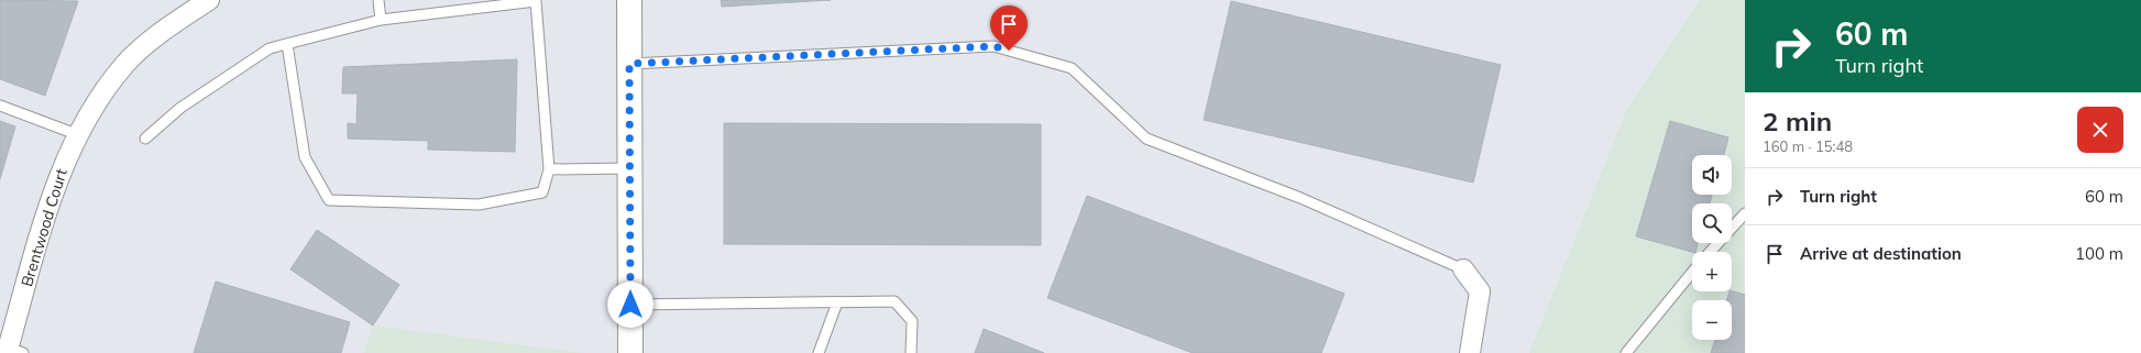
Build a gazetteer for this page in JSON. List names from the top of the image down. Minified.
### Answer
{"streets":{"street":["Brentwood Court"]},"page":{"turn":["60 m","Turn right"],"heading":["2 min","160 m · 15:48"],"map_buttons":["+","−"],"list":[{"name":"Turn right","value":"60 m"},{"name":"Arrive at destination","value":"100 m"}]}}
